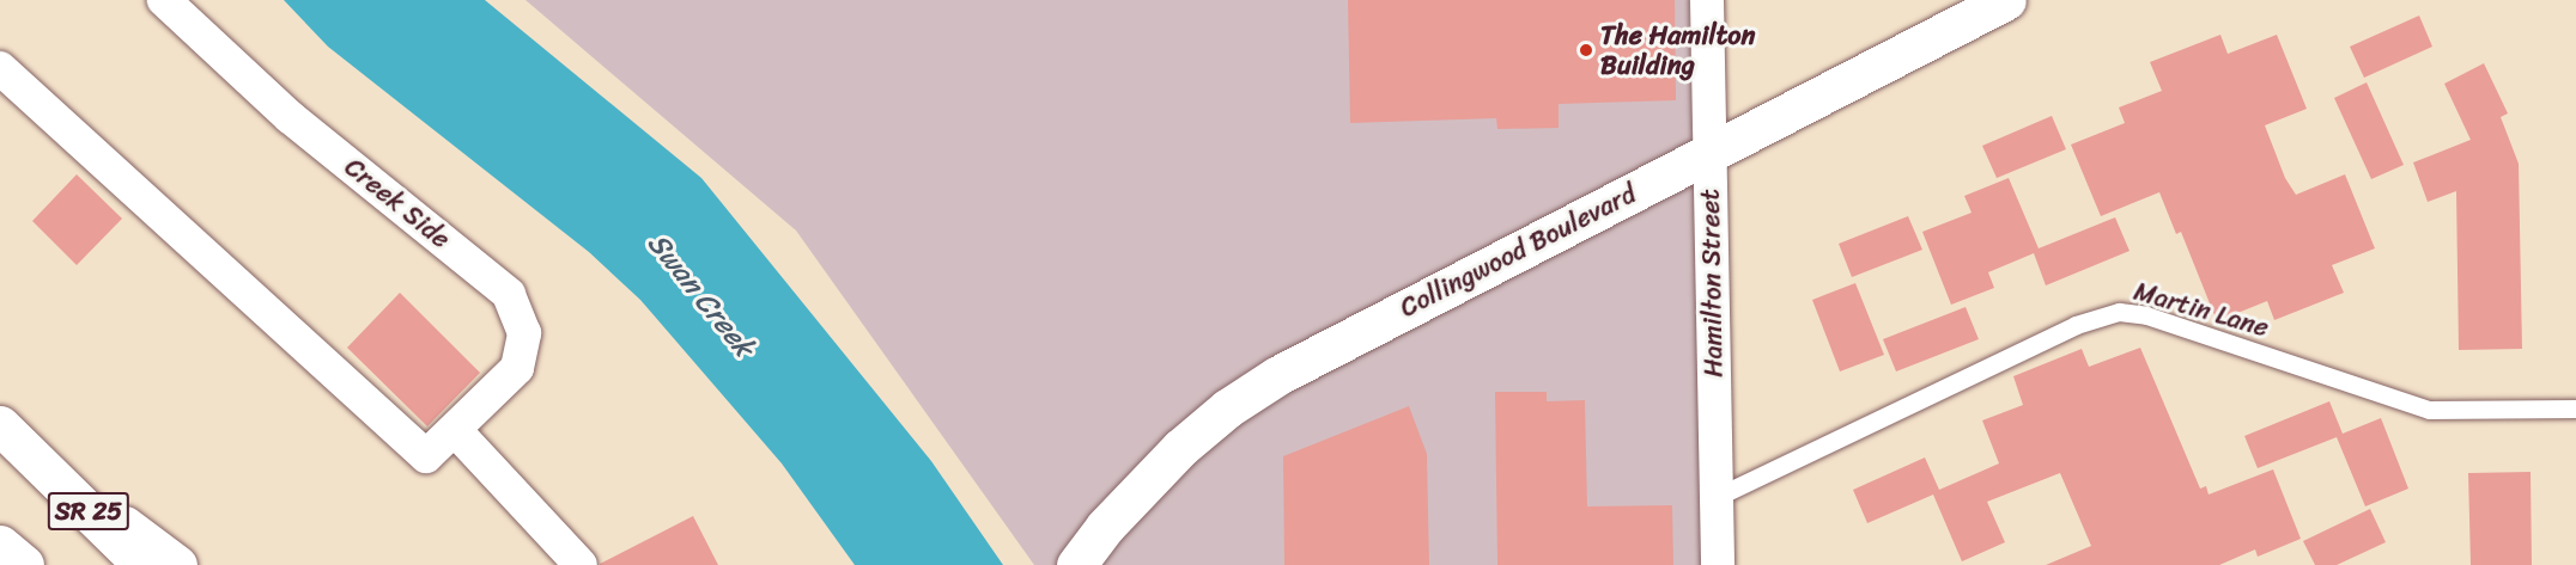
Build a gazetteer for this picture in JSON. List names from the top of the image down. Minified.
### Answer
{"streets":{"main road":["Collingwood Boulevard","SR 25"],"street":["Creek Side","Hamilton Street"],"lane":["Martin Lane"]},"crossings":[["Collingwood Boulevard","Hamilton Street"],["Hamilton Street","Martin Lane"]],"water":["Swan Creek"],"places":["The Hamilton Building"]}
